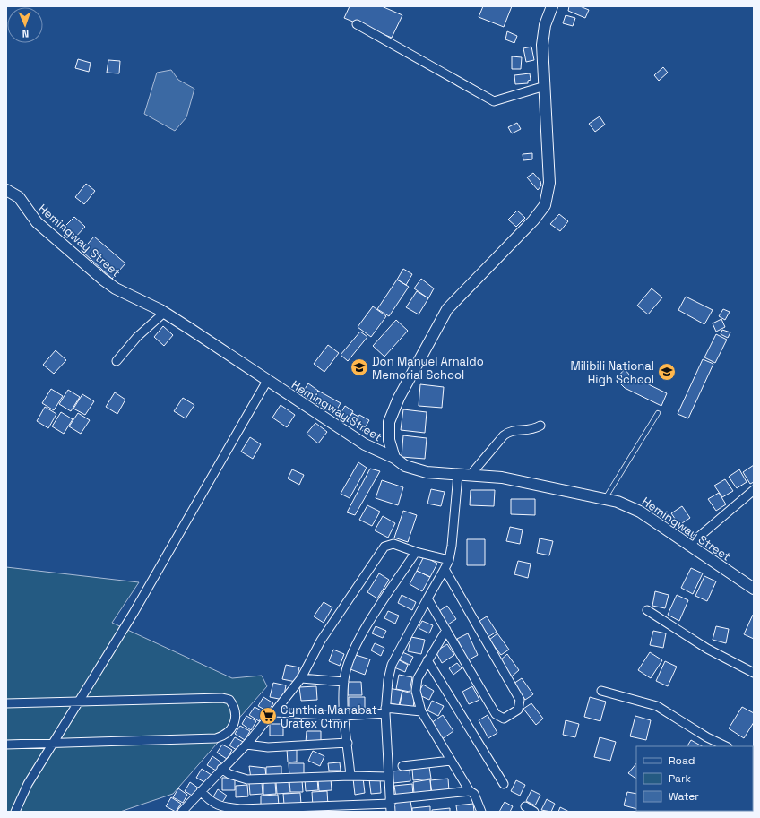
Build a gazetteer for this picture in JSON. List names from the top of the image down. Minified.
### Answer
{"streets":{"main road":["Hemingway Street"]},"places":{"school or university":["Don Manuel Arnaldo Memorial School","Milibili National High School"],"supermarket":["Cynthia Manabat Uratex Ctmr"]},"legend":["Road","Park","Water"],"north":"bottom"}
